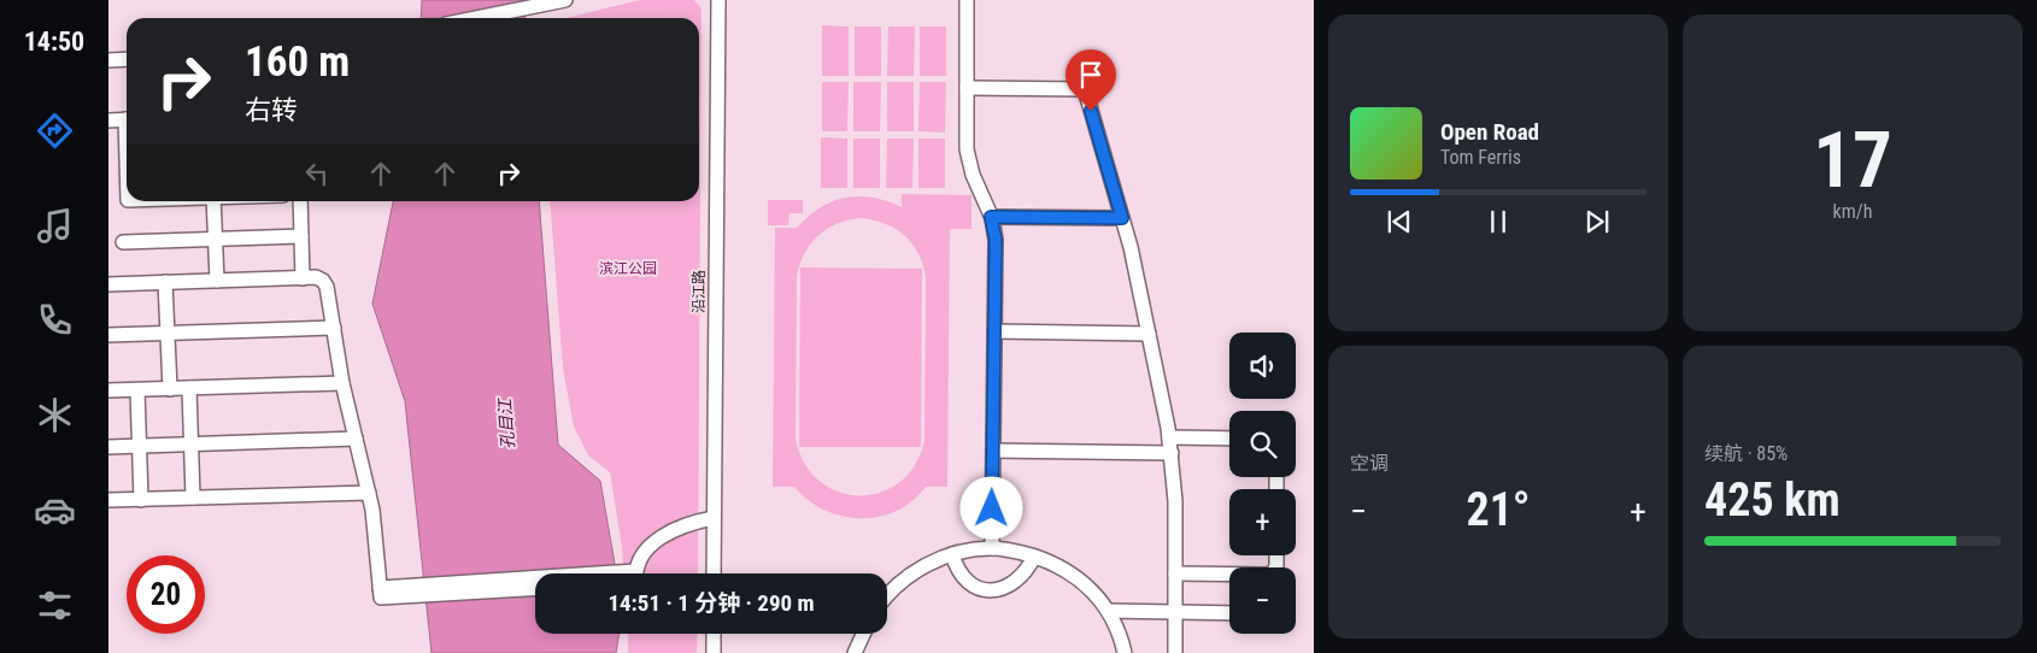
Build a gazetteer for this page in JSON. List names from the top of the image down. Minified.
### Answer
{"streets":{"street":["沿江路"]},"water":["孔目江"],"parks":["滨江公园"],"page":{"tabs":"14:50","tile":[["17","km/h"],"空调",["续航 · 85%","425 km"]],"turn":["160 m","右转"],"song":["Open Road","Tom Ferris"],"map_buttons":["+","−"],"heat":["−","21°","+"],"limit":"20","trip":"14:51 · 1 分钟 · 290 m"}}
